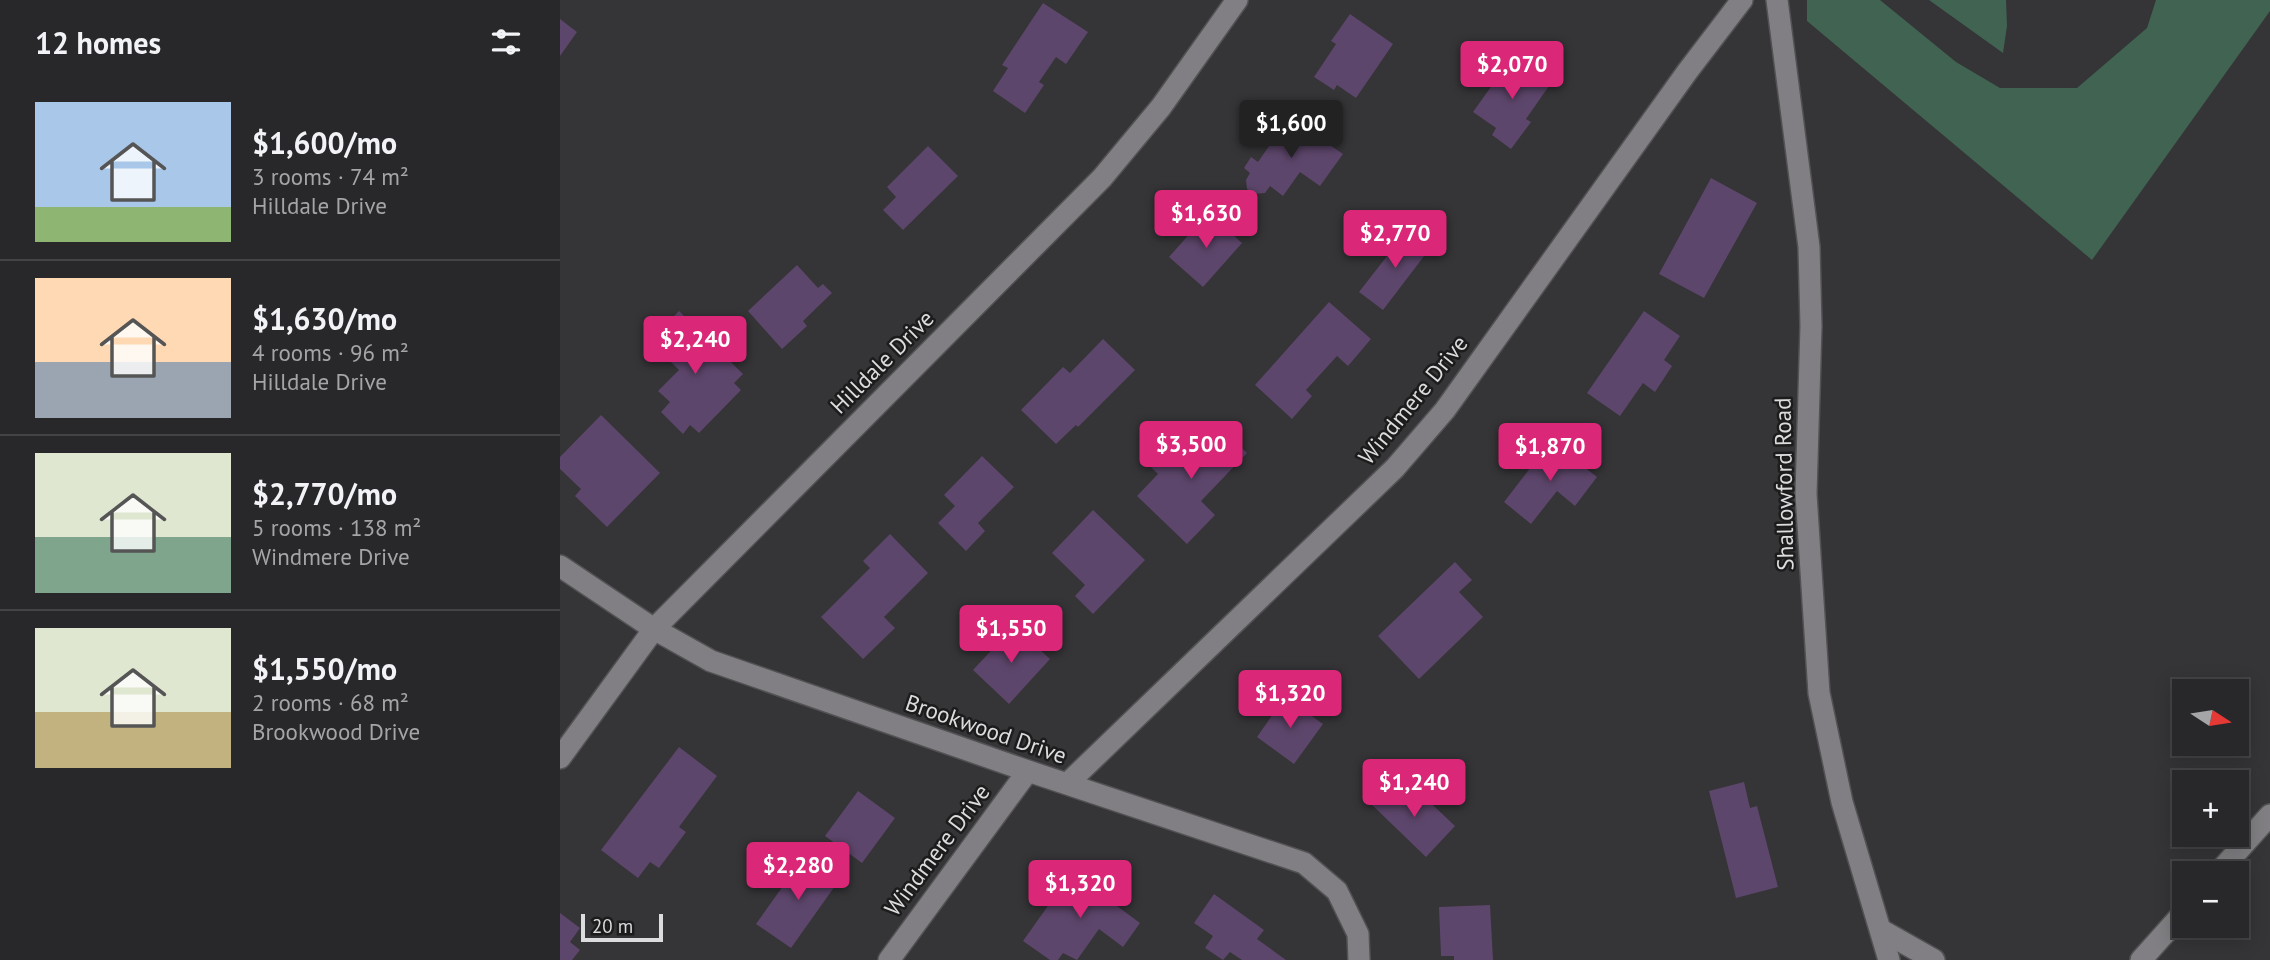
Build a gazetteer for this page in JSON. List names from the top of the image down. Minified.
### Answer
{"streets":{"street":["Hilldale Drive","Windmere Drive","Shallowford Road","Brookwood Drive"]},"crossings":[["Hilldale Drive","Brookwood Drive"],["Windmere Drive","Brookwood Drive"]],"scale_bar":"20 m","north":"right","page":{"heading":"12 homes","price":["$2,070","$1,600","$1,630","$2,770","$2,240","$3,500","$1,870","$1,550","$1,320","$1,240","$2,280","$1,320"],"list":[{"name":"$1,600/mo","note":"3 rooms · 74 m² · Hilldale Drive"},{"name":"$1,630/mo","note":"4 rooms · 96 m² · Hilldale Drive"},{"name":"$2,770/mo","note":"5 rooms · 138 m² · Windmere Drive"},{"name":"$1,550/mo","note":"2 rooms · 68 m² · Brookwood Drive"}],"map_buttons":["+","−"],"scale":"20 m"}}
